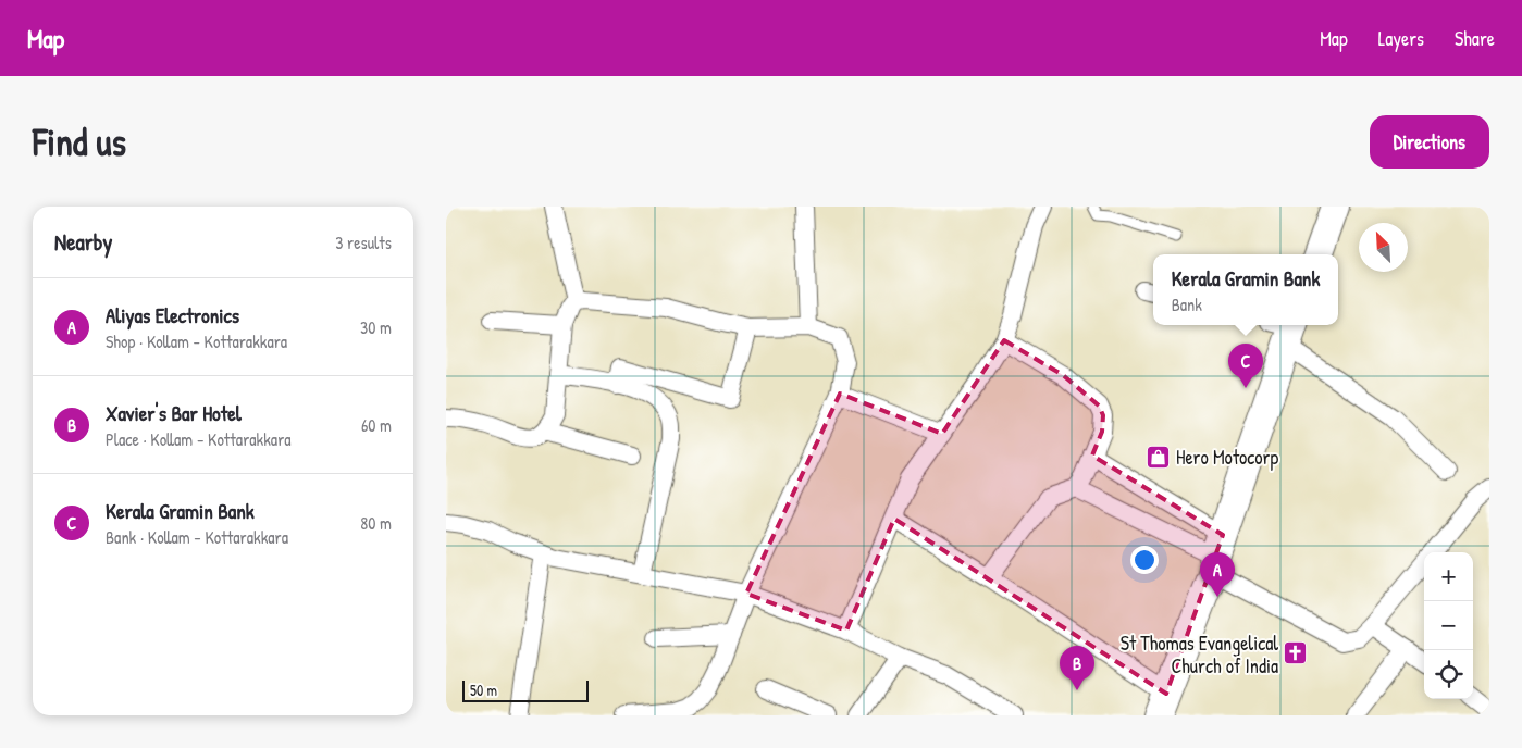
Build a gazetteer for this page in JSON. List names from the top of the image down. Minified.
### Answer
{"places":{"shop":["Hero Motocorp"],"church":["St Thomas Evangelical Church of India"]},"scale_bar":"50 m","north":"top left","page":{"header":"Map","nav":["Map","Layers","Share"],"buttons":"Directions","title":"Find us","heading":["Nearby","3 results"],"popup":["Kerala Gramin Bank","Bank"],"list":[{"mark":"A","name":"Aliyas Electronics","note":"Shop · Kollam - Kottarakkara","value":"30 m"},{"mark":"B","name":"Xavier's Bar Hotel","note":"Place · Kollam - Kottarakkara","value":"60 m"},{"mark":"C","name":"Kerala Gramin Bank","note":"Bank · Kollam - Kottarakkara","value":"80 m"}],"pins":["C","A","B"],"map_buttons":["+","−"],"scale":"50 m"}}
